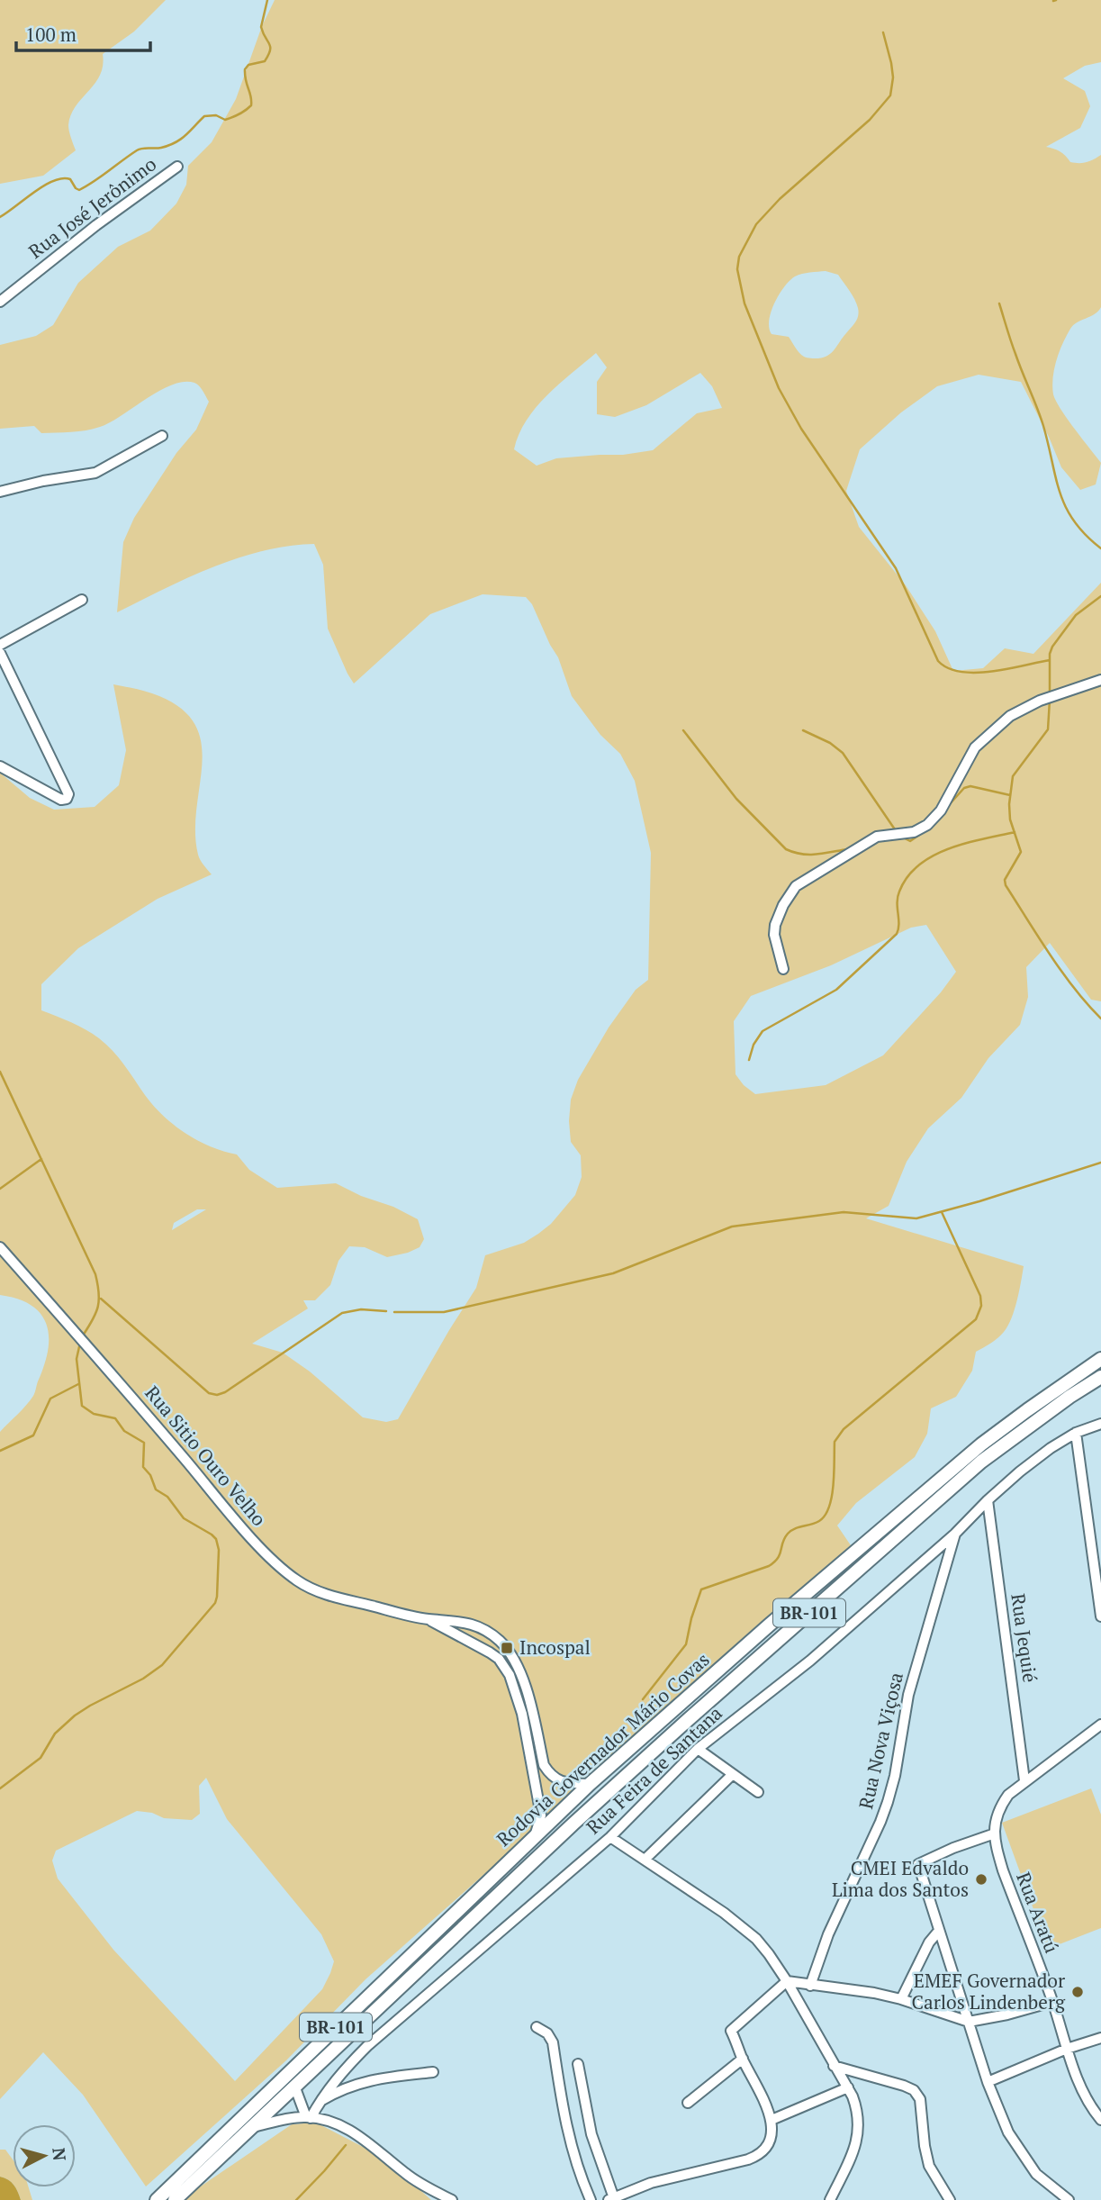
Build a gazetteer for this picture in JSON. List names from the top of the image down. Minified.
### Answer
{"streets":{"main road":["BR-101","Rodovia Governador Mário Covas"],"street":["Rua José Jerônimo","Rua Sitio Ouro Velho","Rua Jequié","Rua Nova Viçosa","Rua Feira de Santana","Rua Aratú"]},"crossings":[["Rua Sitio Ouro Velho","Rodovia Governador Mário Covas"],["Rua Jequié","Rua Feira de Santana"],["Rua Jequié","Rua Aratú"],["Rua Nova Viçosa","Rua Feira de Santana"]],"places":{"transit":["Incospal"],"other":["CMEI Edvaldo Lima dos Santos","EMEF Governador Carlos Lindenberg"]},"scale_bar":"100 m","north":"right"}
